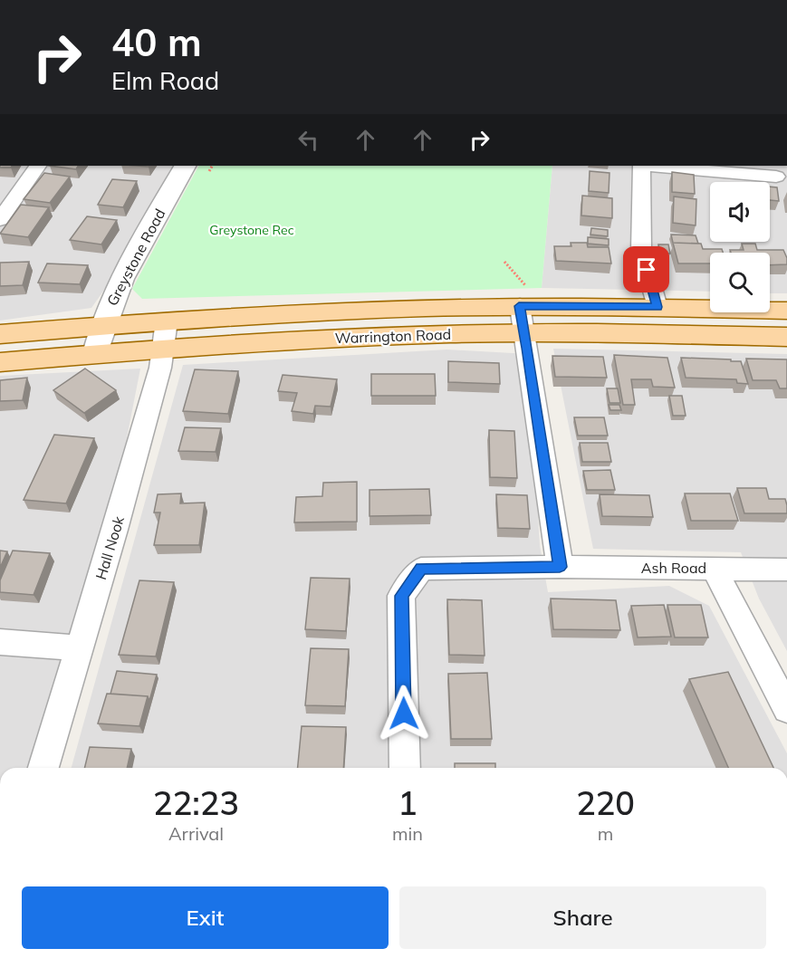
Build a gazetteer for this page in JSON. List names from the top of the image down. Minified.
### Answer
{"streets":{"main road":["Warrington Road"],"street":["Greystone Road","Hall Nook","Ash Road"]},"crossings":[["Greystone Road","Warrington Road"],["Warrington Road","Hall Nook"]],"parks":["Greystone Rec"],"page":{"turn":["40 m","Elm Road"],"eta":["22:23","Arrival","1","min","220","m"],"buttons":["Exit","Share"]}}
